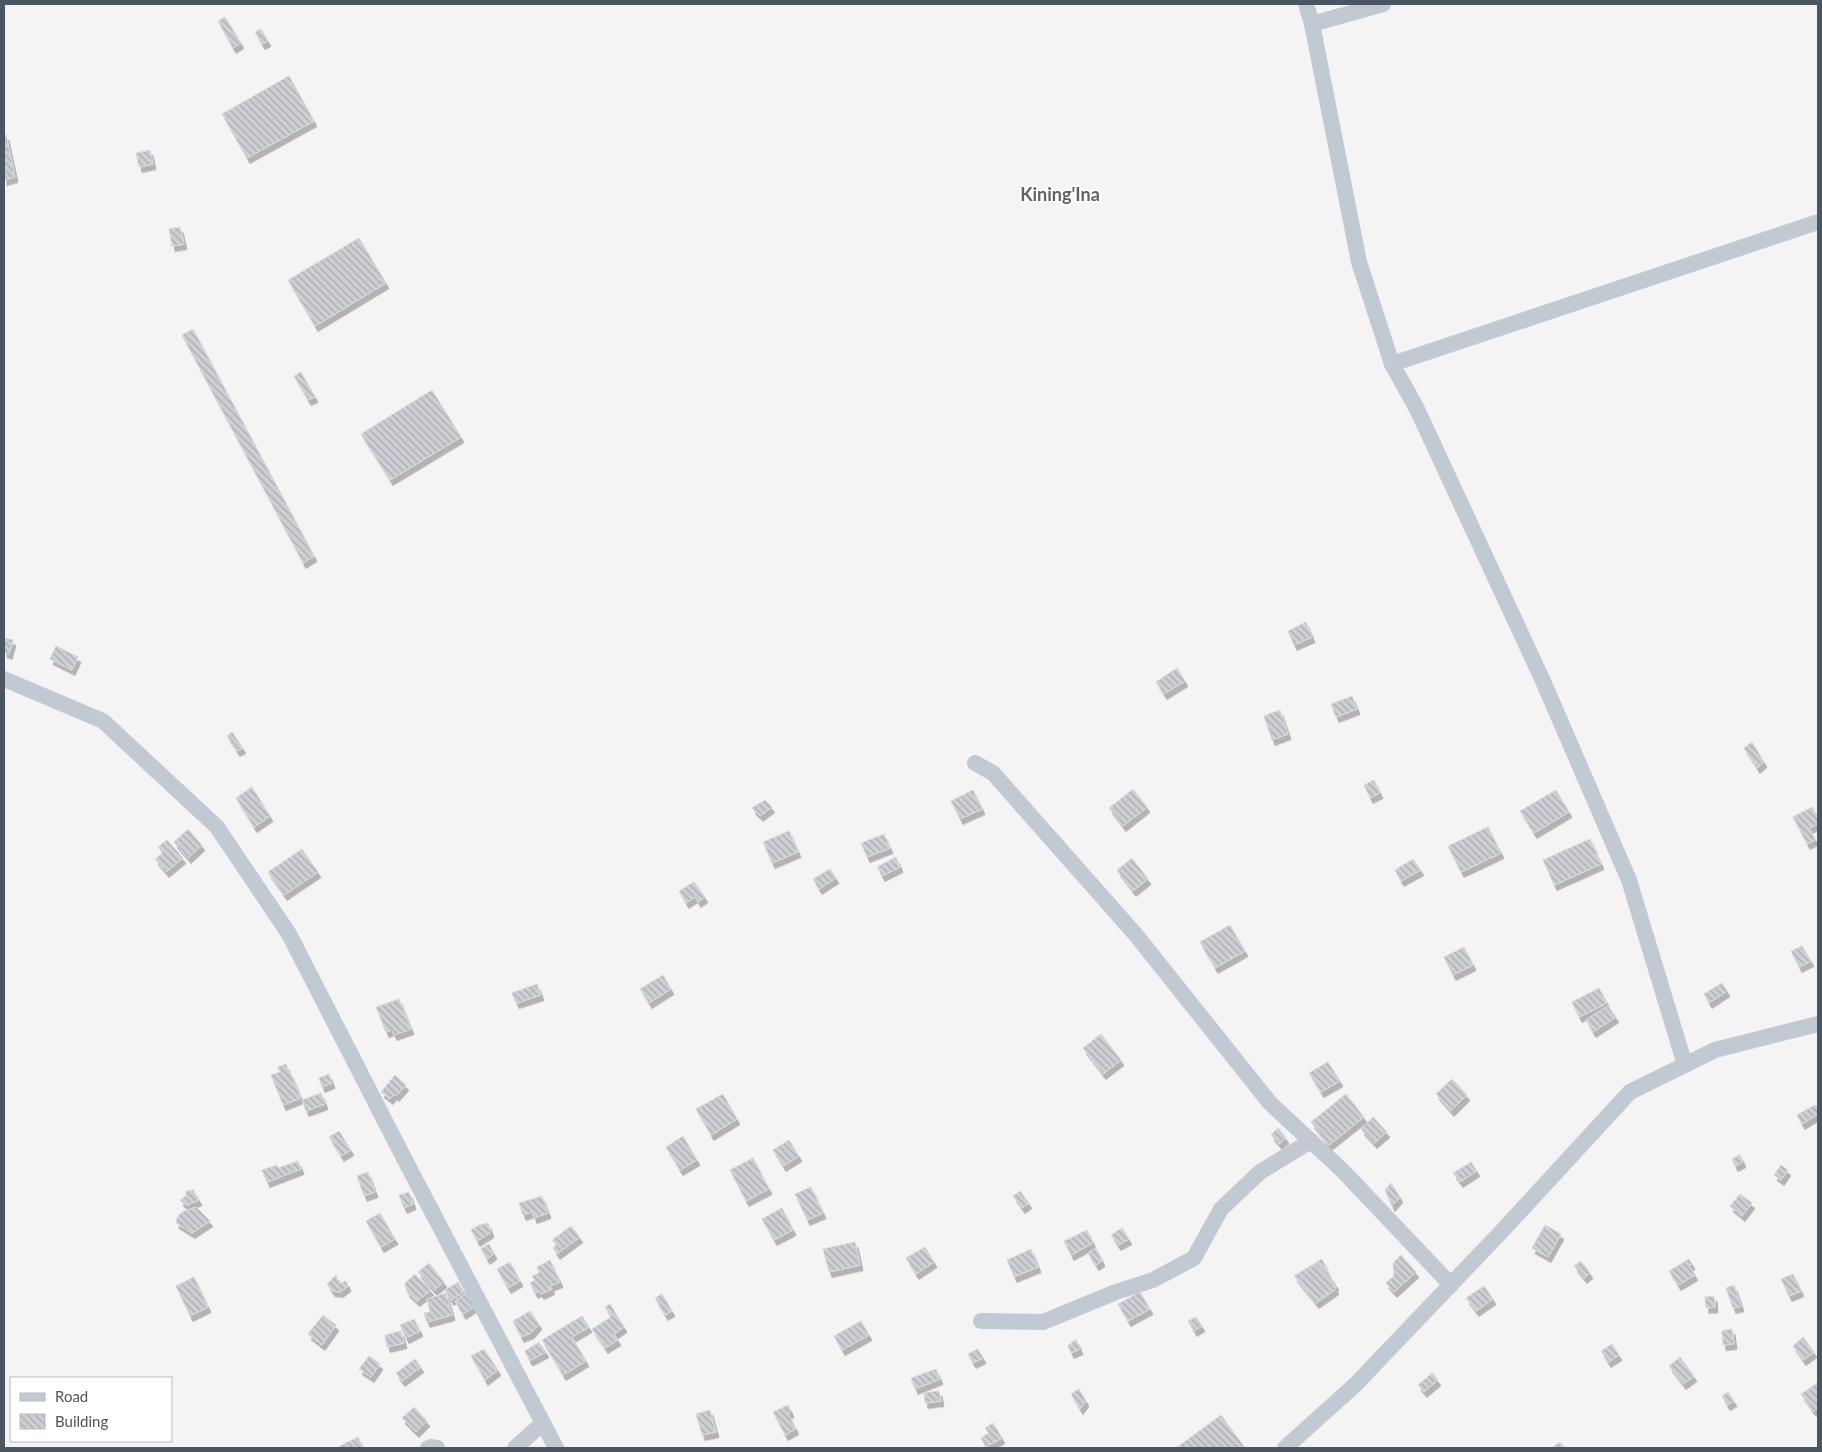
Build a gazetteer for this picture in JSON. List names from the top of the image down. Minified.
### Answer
{"districts":["Kining'Ina"],"legend":["Road","Building"]}
